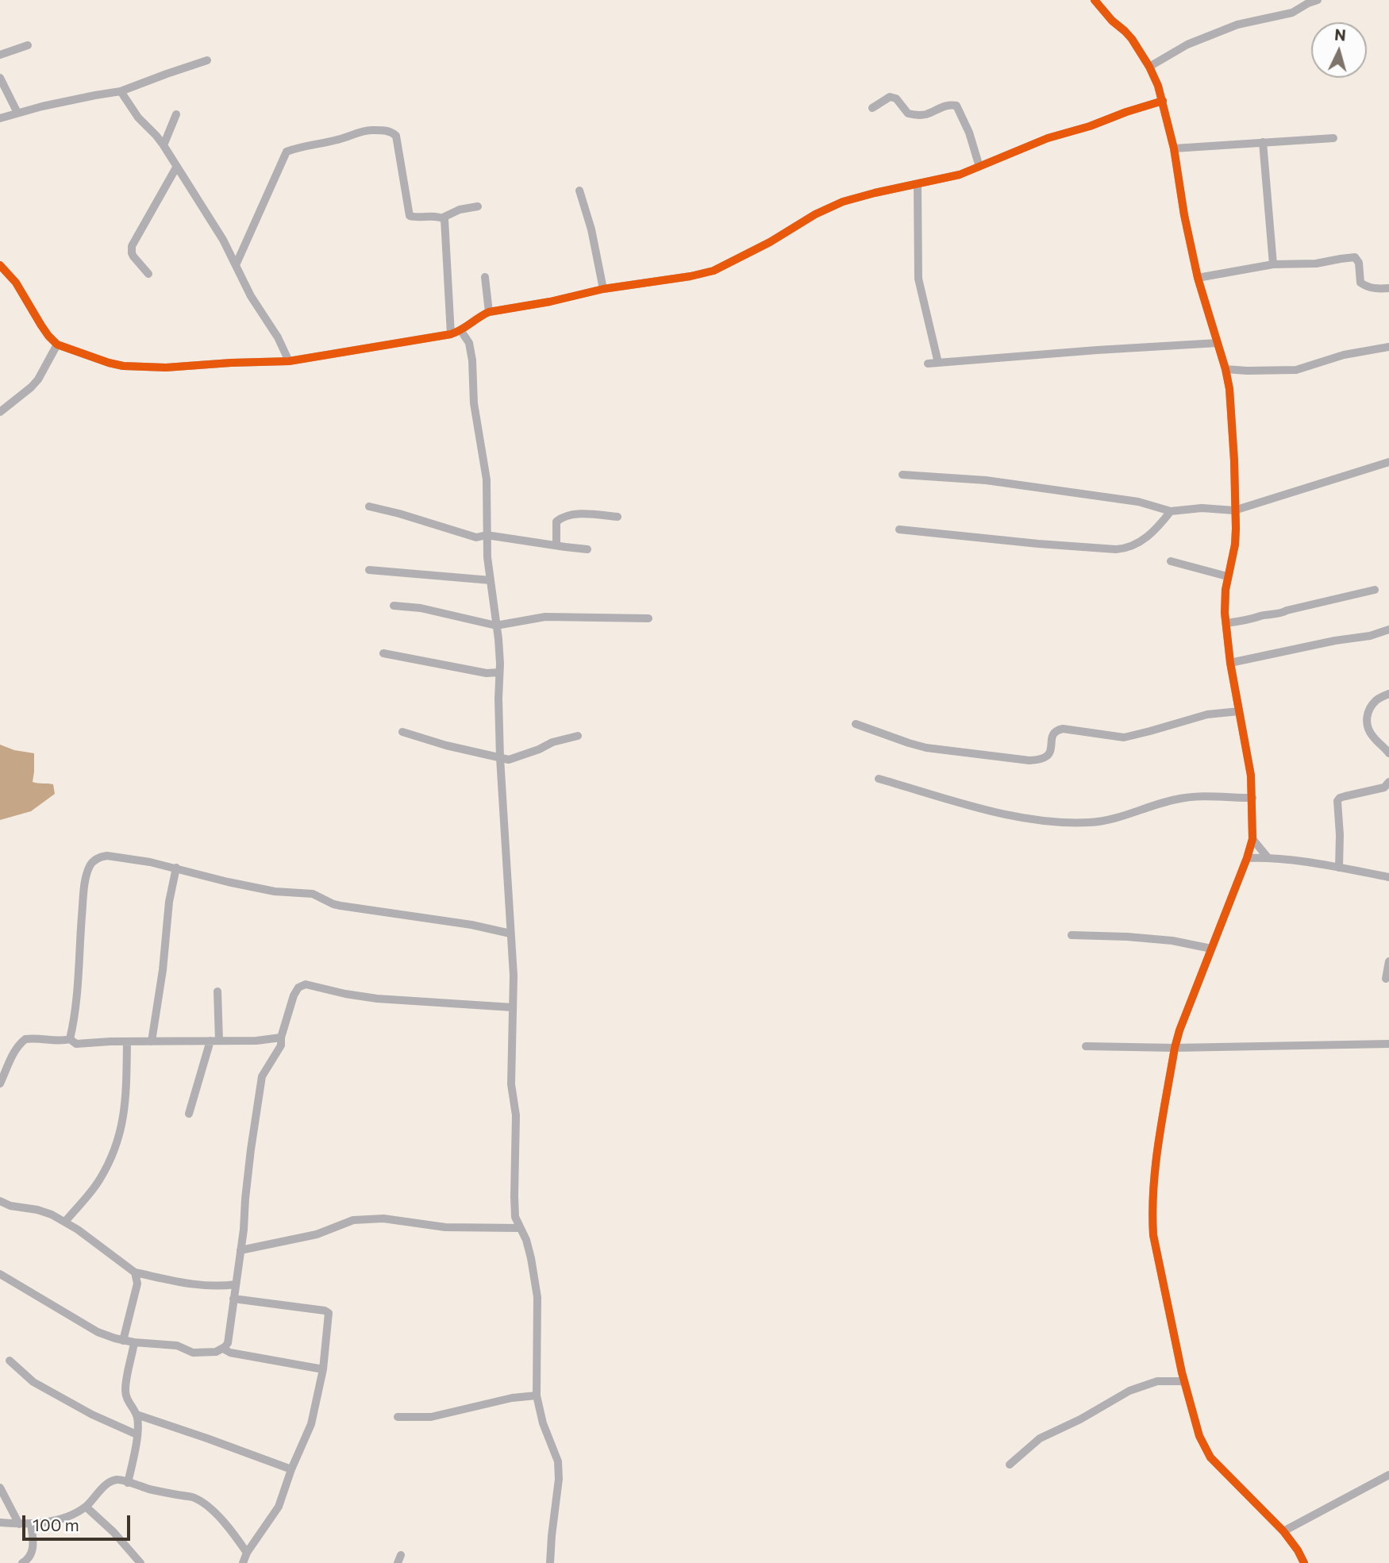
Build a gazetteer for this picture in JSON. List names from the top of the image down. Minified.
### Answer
{"scale_bar":"100 m","north":"top"}
